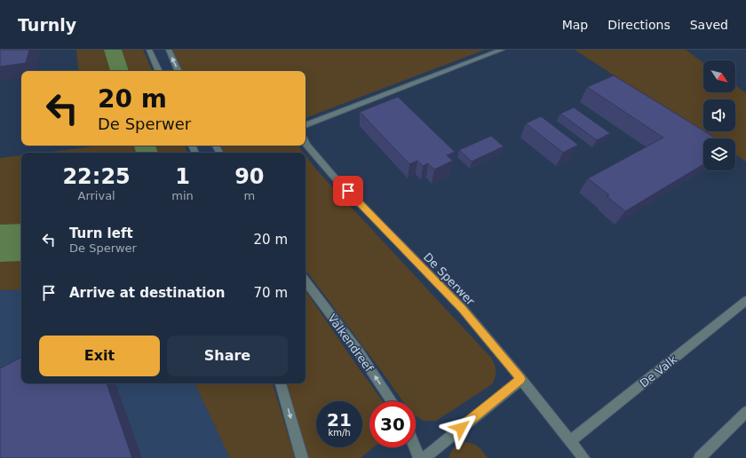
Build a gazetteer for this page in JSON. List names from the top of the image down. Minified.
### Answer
{"streets":{"street":["De Sperwer","Valkendreef","De Valk"]},"crossings":[["De Sperwer","De Valk"]],"one_way":["Valkendreef"],"north":"bottom right","page":{"header":"Turnly","nav":["Map","Directions","Saved"],"turn":["20 m","De Sperwer"],"eta":["22:25","Arrival","1","min","90","m"],"list":[{"name":"Turn left","note":"De Sperwer","value":"20 m"},{"name":"Arrive at destination","value":"70 m"}],"buttons":["Exit","Share"],"speed":"21 km/h","limit":"30"}}
